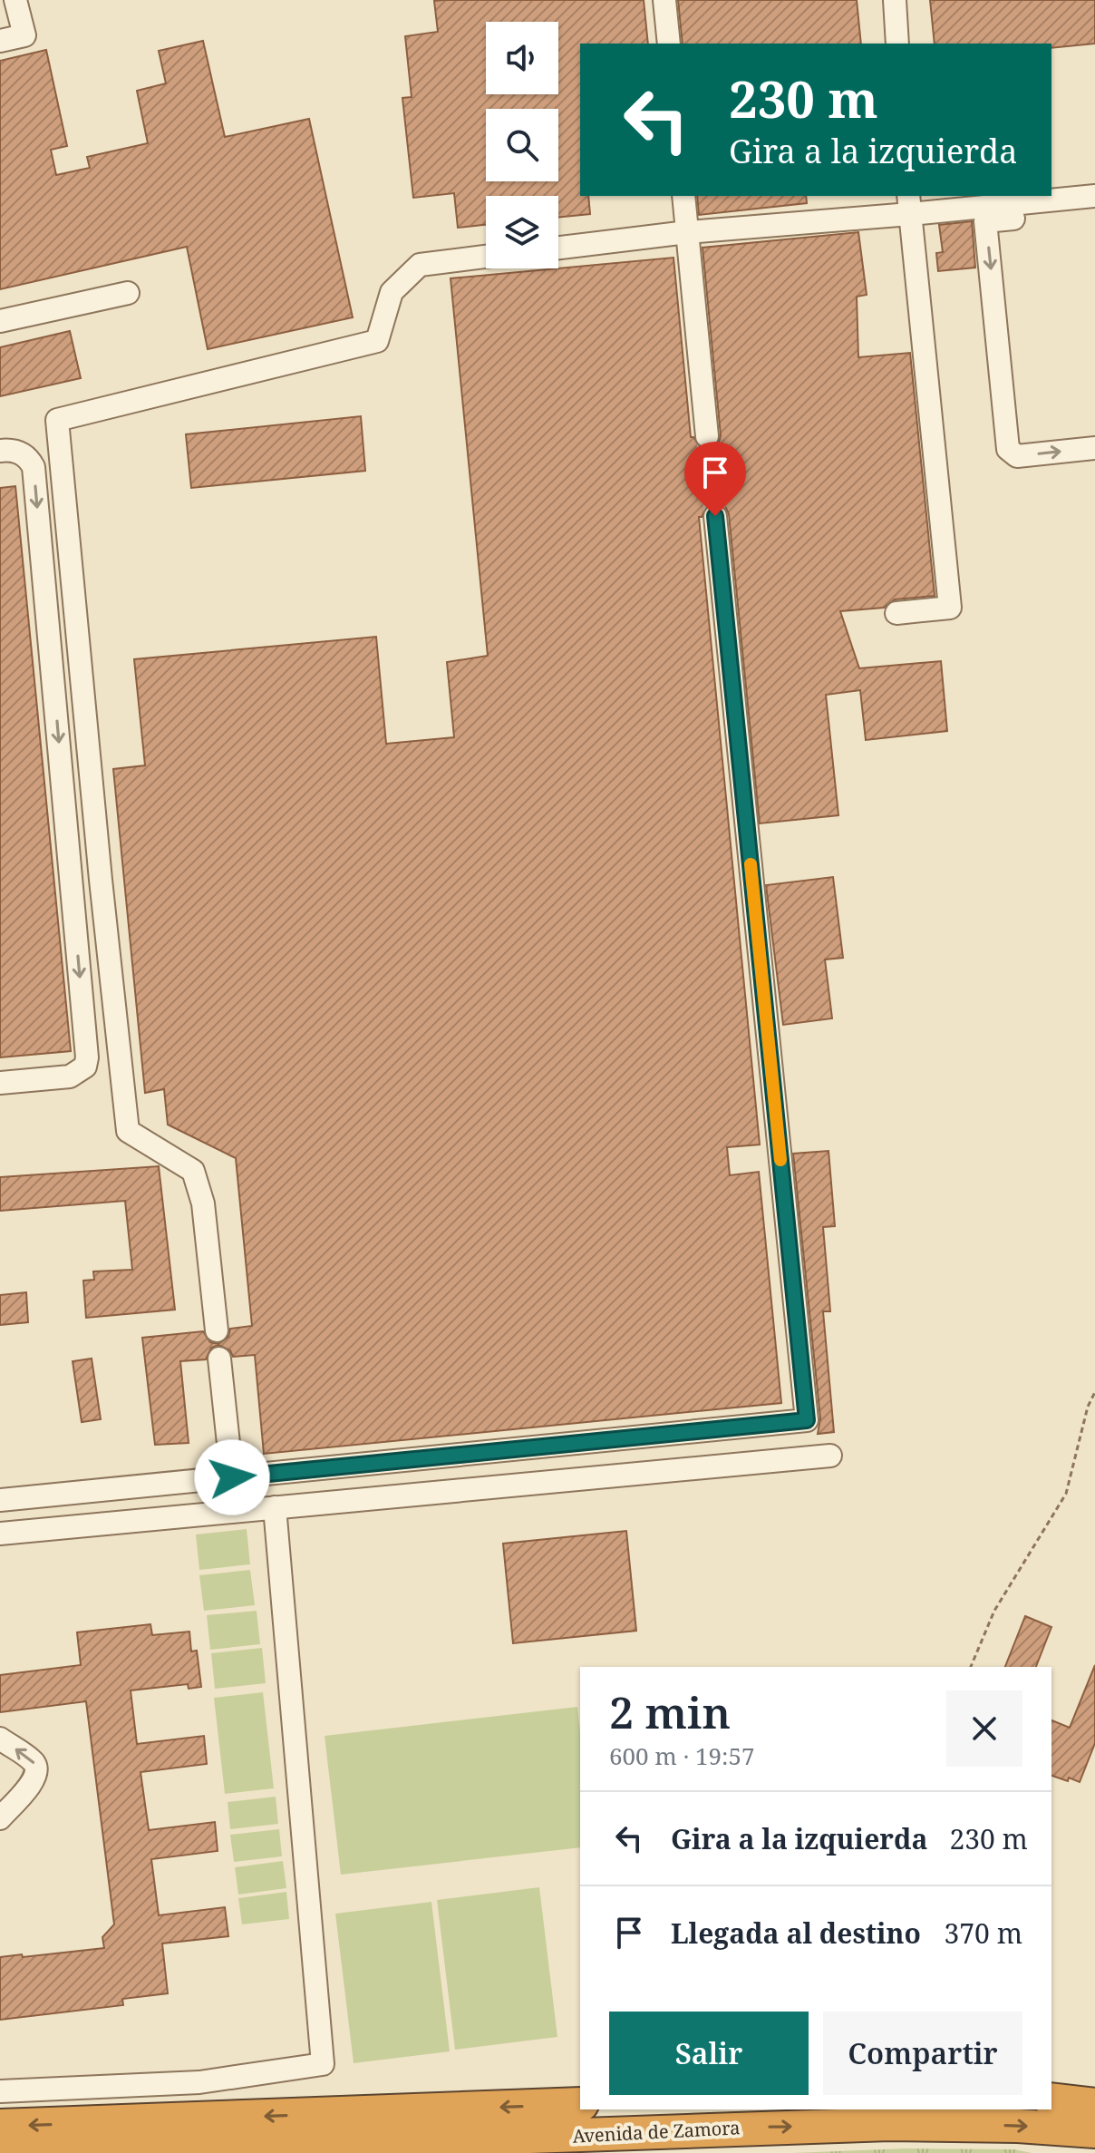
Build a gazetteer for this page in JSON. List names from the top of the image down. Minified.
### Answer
{"streets":{"highway":["Avenida de Zamora"]},"page":{"turn":["230 m","Gira a la izquierda"],"heading":["2 min","600 m · 19:57"],"list":[{"name":"Gira a la izquierda","value":"230 m"},{"name":"Llegada al destino","value":"370 m"}],"buttons":["Salir","Compartir"]}}
